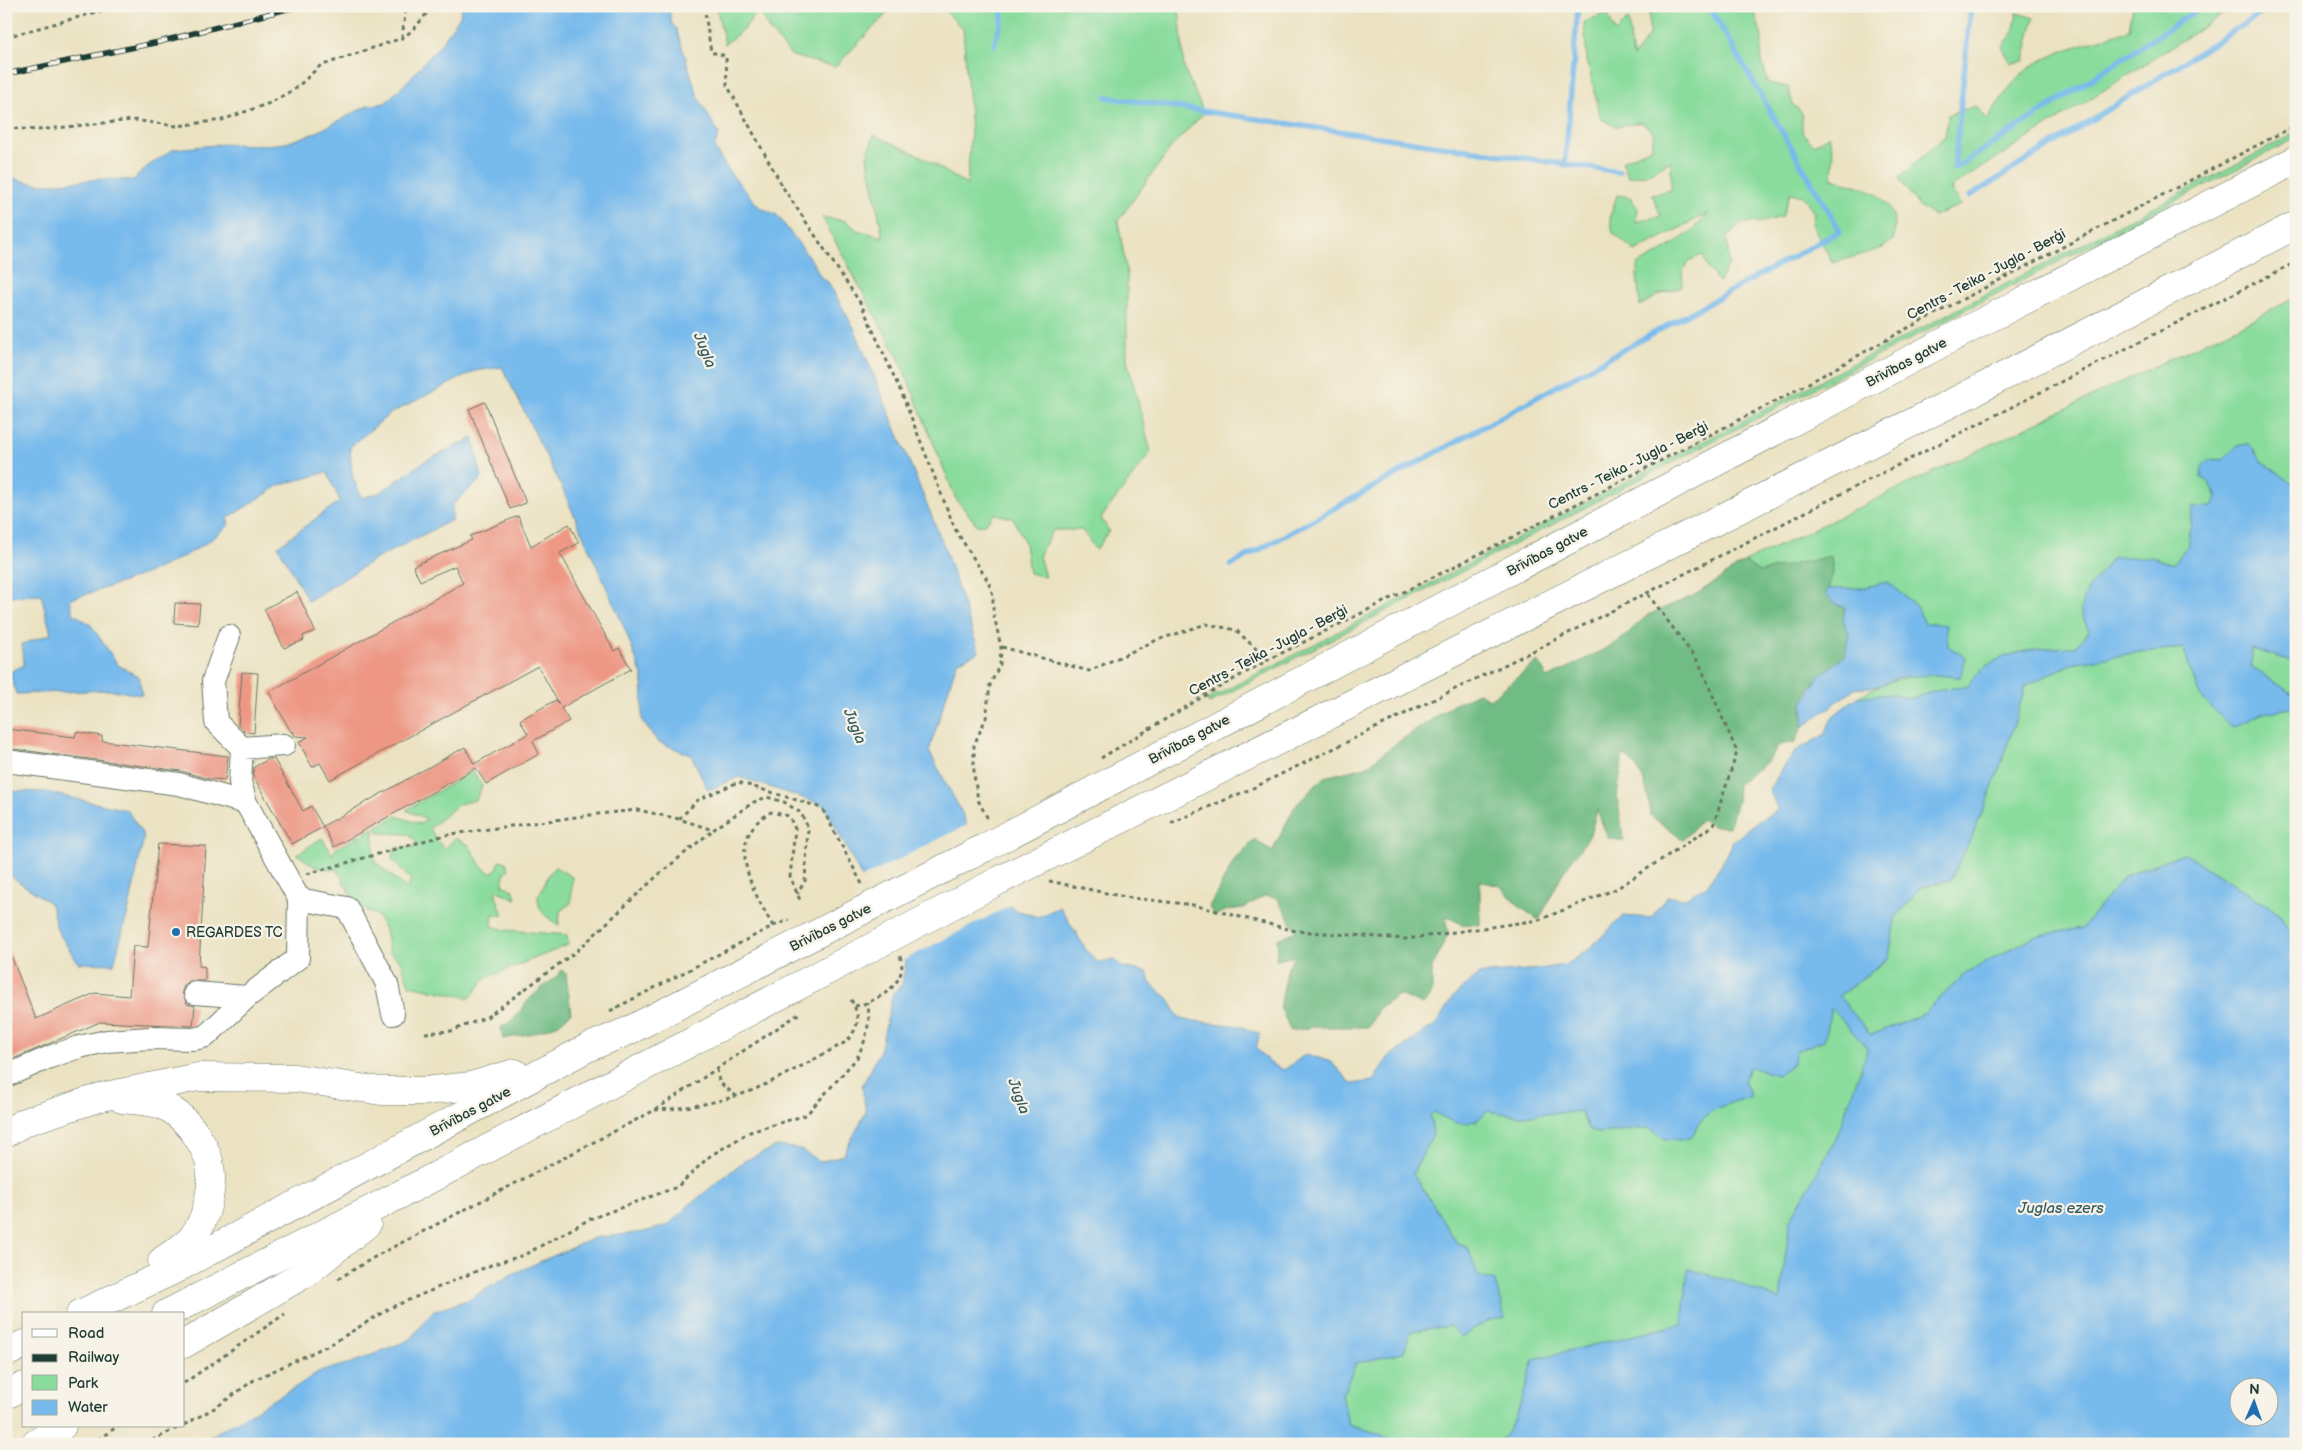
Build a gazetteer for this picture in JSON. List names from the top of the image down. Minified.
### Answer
{"streets":{"main road":["Brīvības gatve"],"path":["Centrs - Teika - Jugla - Berģi"]},"water":["Jugla","Juglas ezers"],"places":["REGARDES TC"],"legend":["Road","Railway","Park","Water"],"north":"top"}
